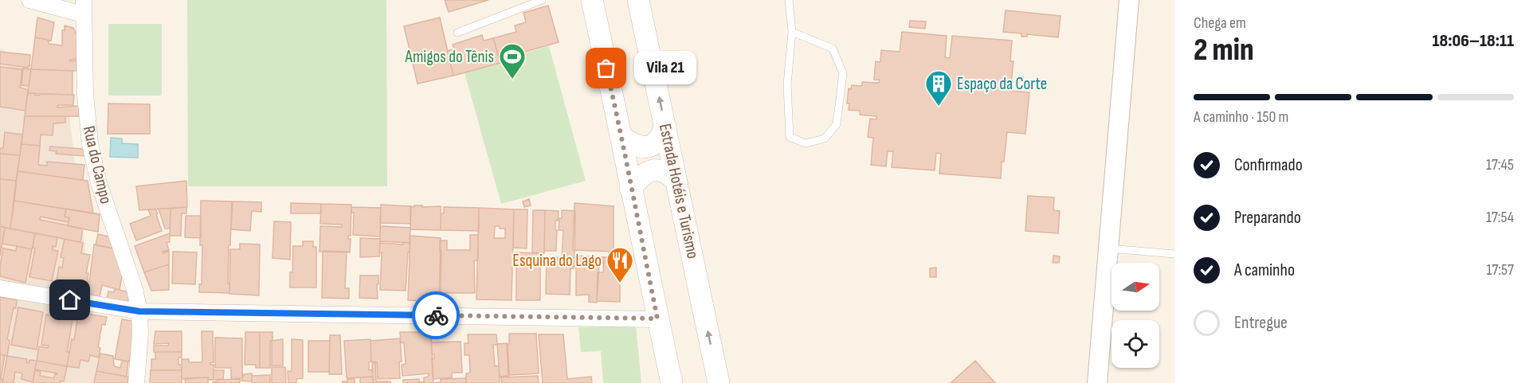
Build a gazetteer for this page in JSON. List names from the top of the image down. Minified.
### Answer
{"streets":{"main road":["Estrada Hotéis e Turismo"],"street":["Rua do Campo"]},"places":{"other":["Vila 21"],"sports":["Amigos do Tênis"],"building":["Espaço da Corte"],"restaurant":["Esquina do Lago"]},"north":"right","page":{"heading":["2 min","Chega em","18:06–18:11"],"bubble":"Vila 21","bar":"A caminho · 150 m","list":[["Confirmado","17:45"],["Preparando","17:54"],["A caminho","17:57"],"Entregue"]}}
